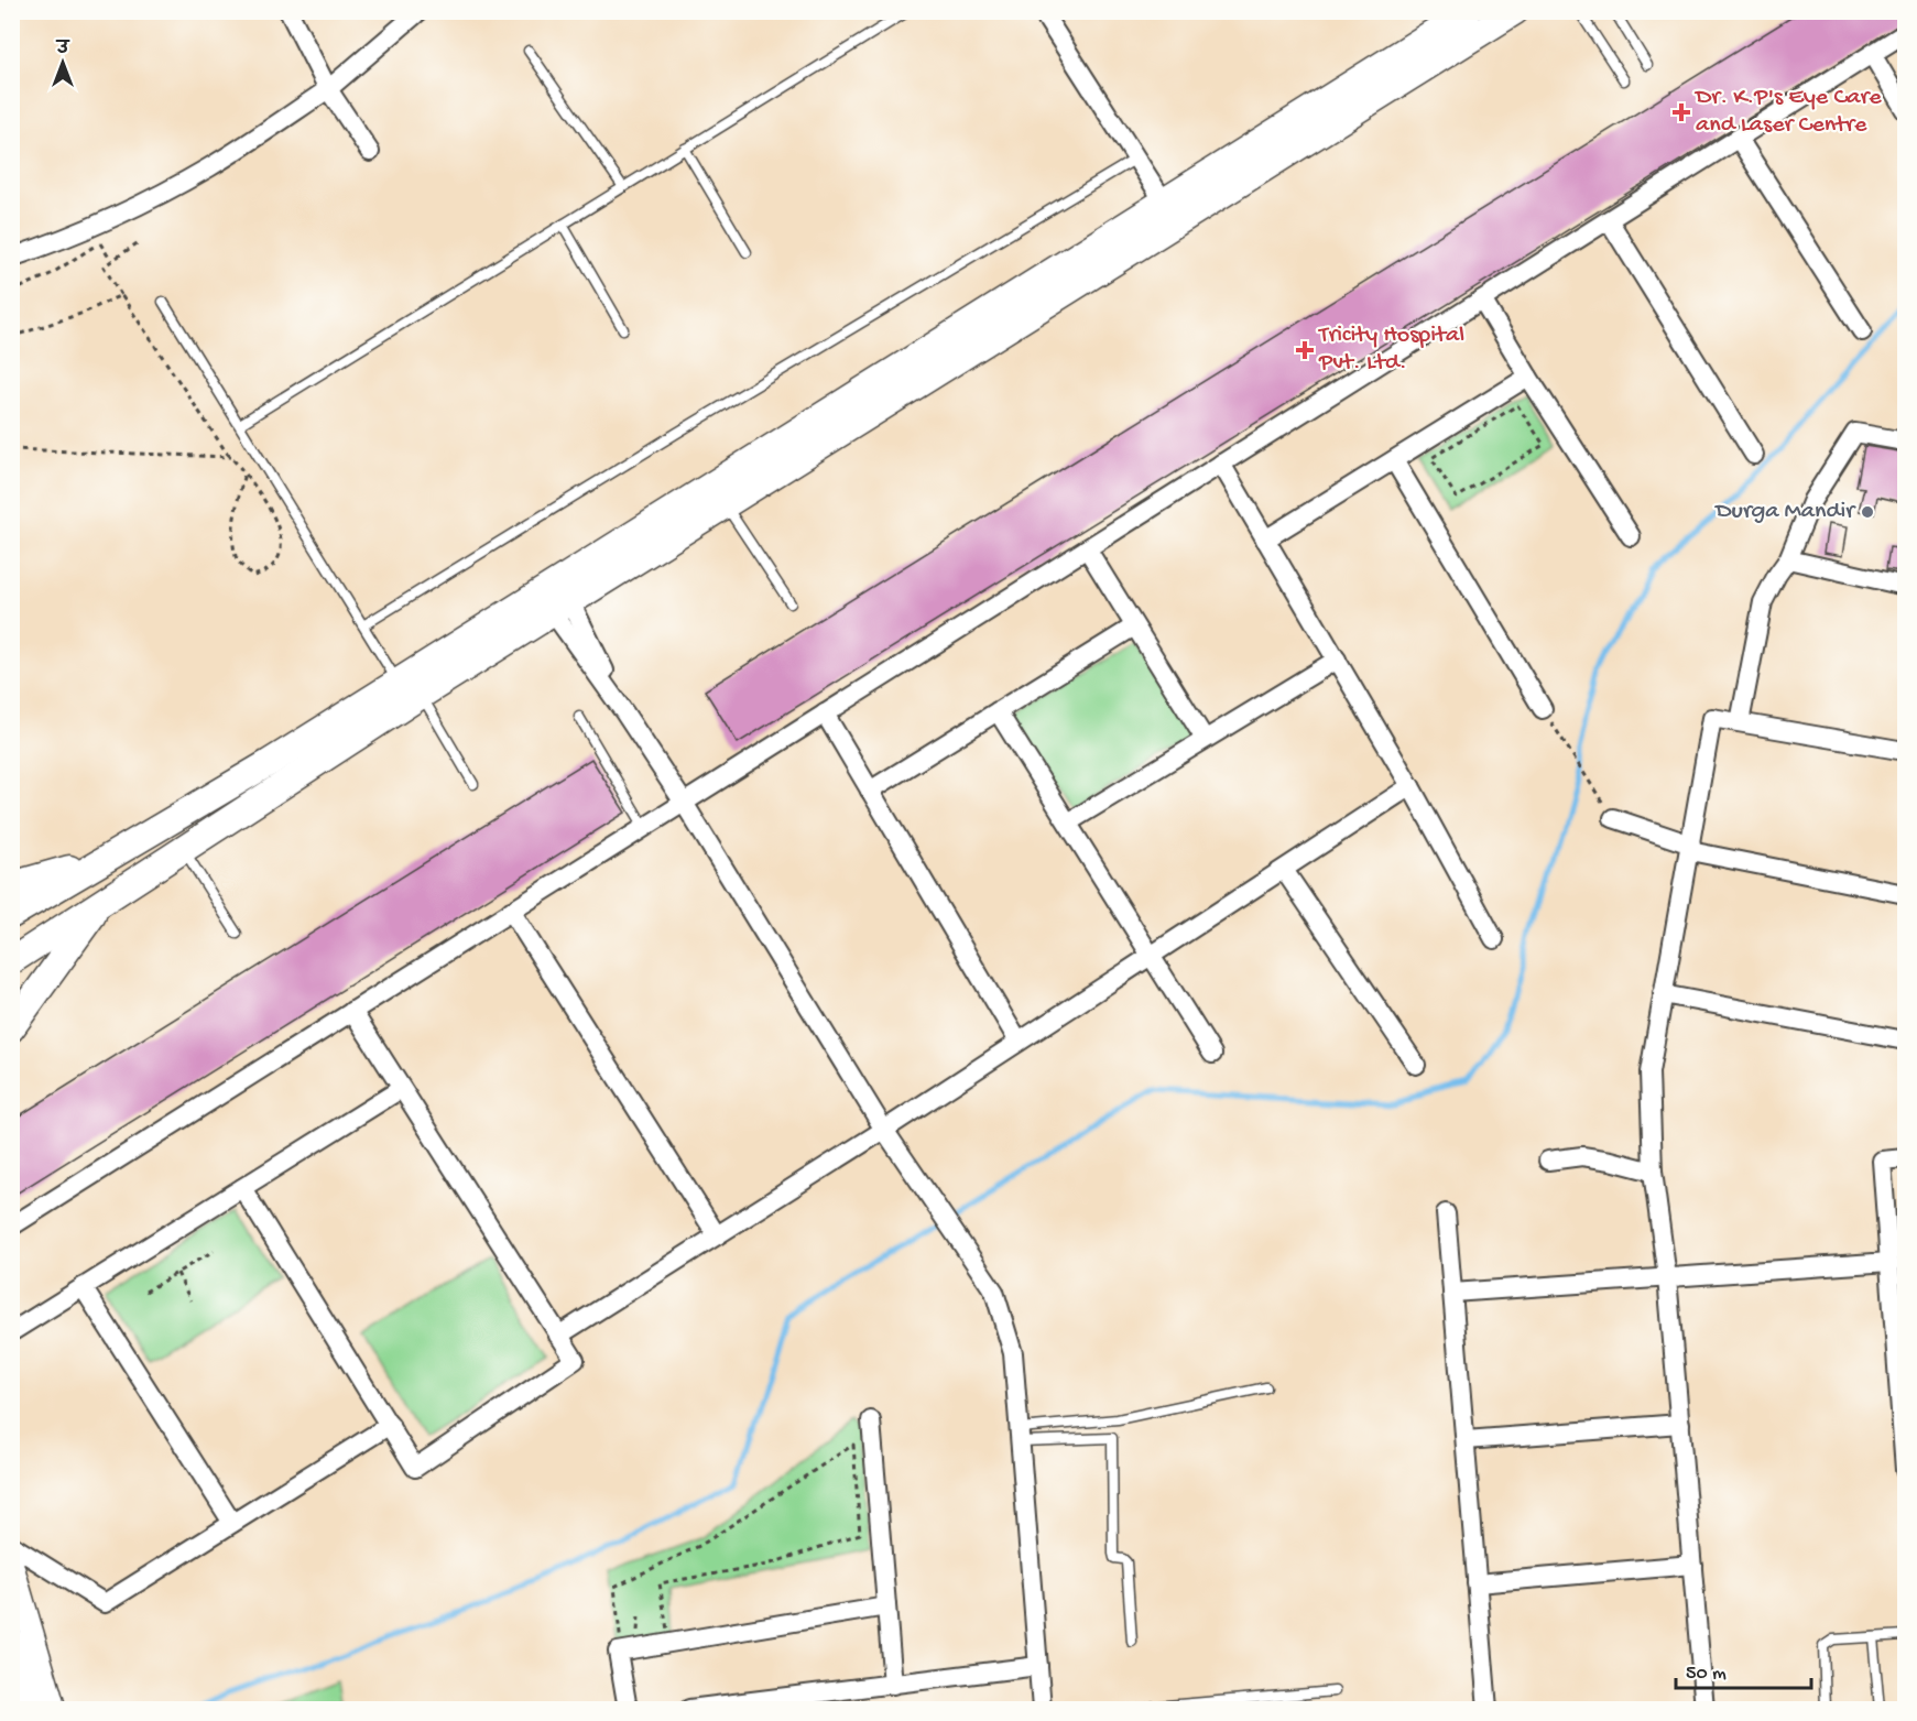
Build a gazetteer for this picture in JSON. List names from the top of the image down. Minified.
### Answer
{"places":{"health":["Dr. K.P's Eye Care and Laser Centre","Tricity Hospital Pvt. Ltd."],"other":["Durga Mandir"]},"scale_bar":"50 m","north":"top"}
